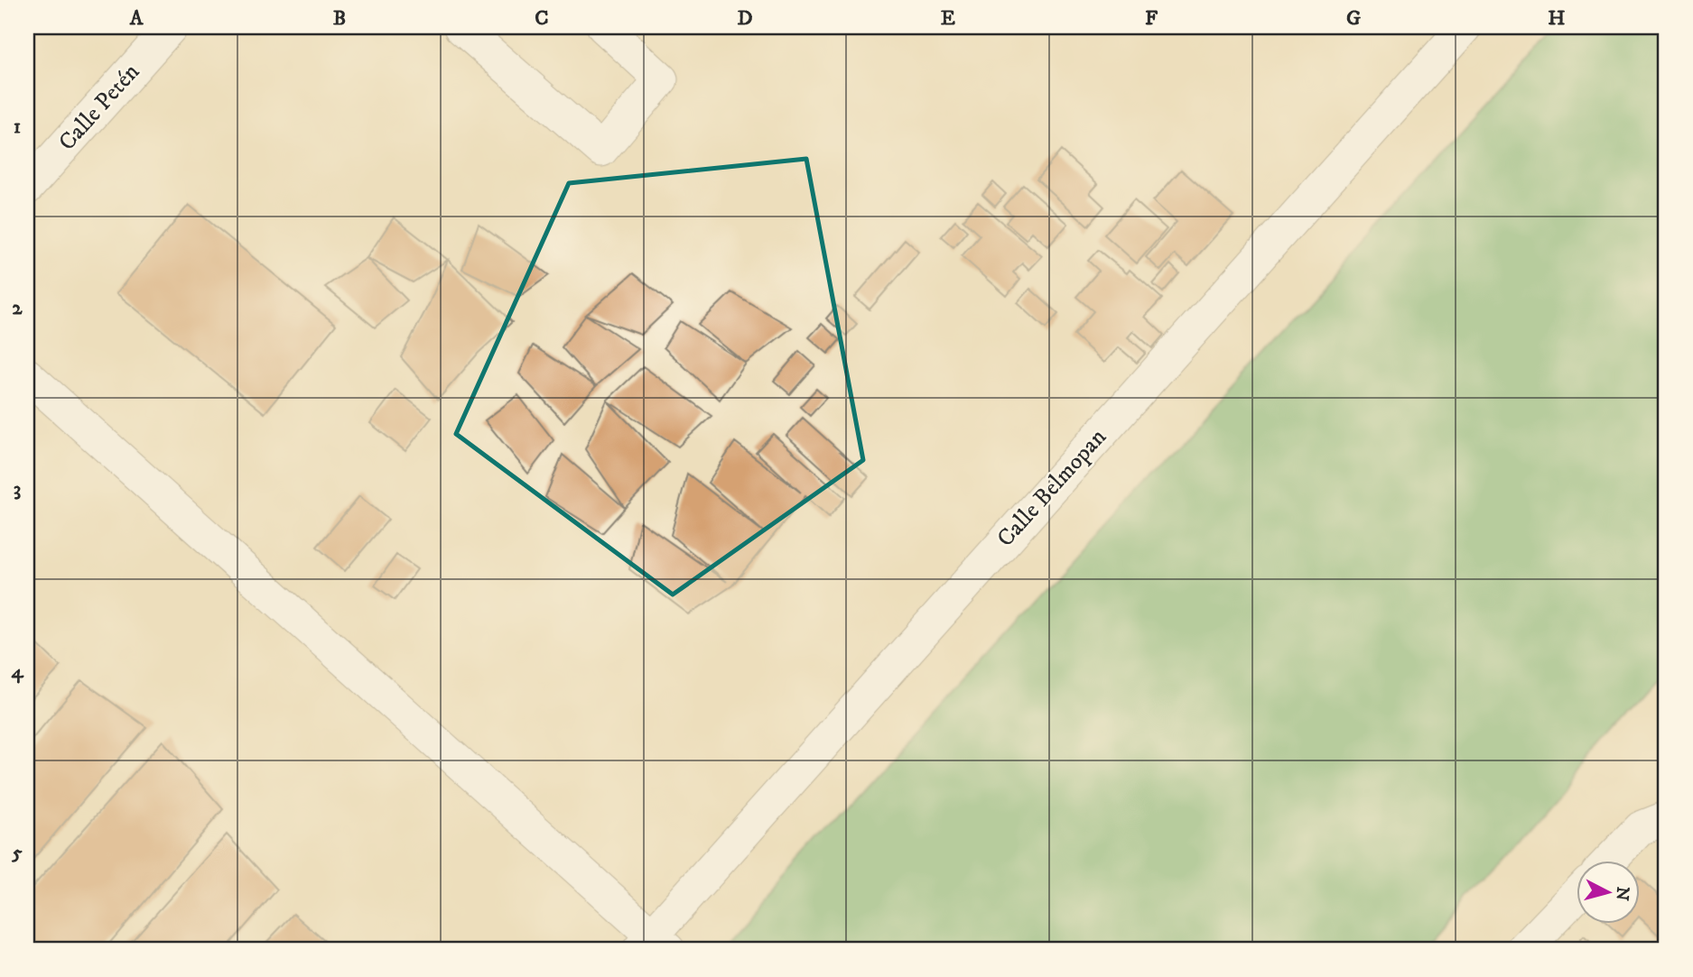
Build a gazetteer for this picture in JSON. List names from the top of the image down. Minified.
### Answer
{"streets":{"street":["Calle Petén","Calle Belmopan"]},"north":"right","grid":{"columns":["A","B","C","D","E","F","G","H"],"rows":["1","2","3","4","5"]}}
